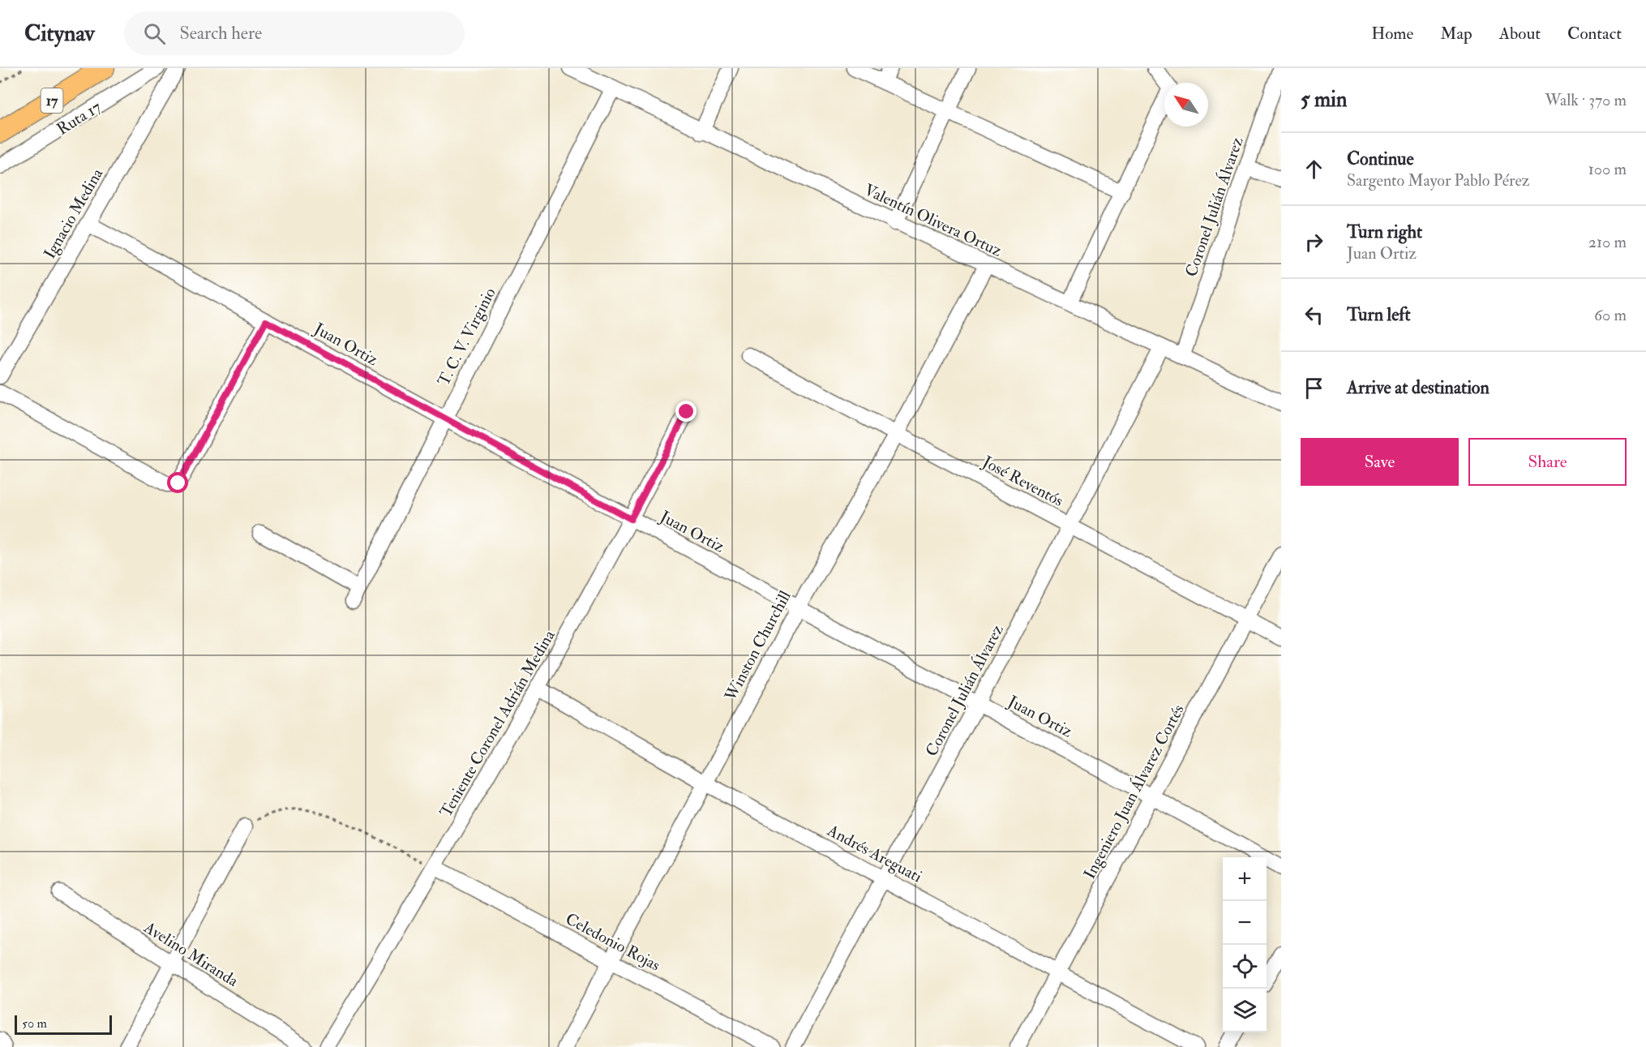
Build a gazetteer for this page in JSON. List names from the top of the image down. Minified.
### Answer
{"streets":{"highway":["17","Ruta 17"],"street":["Coronel Julián Álvarez","Ignacio Medina","Valentín Olivera Ortuz","T. C. V. Virginio","Juan Ortiz","José Reventós","Winston Churchill","Teniente Coronel Adrián Medina","Ingeniero Juan Álvarez Cortés","Andrés Areguati","Celedonio Rojas","Avelino Miranda"]},"crossings":[["Coronel Julián Álvarez","Valentín Olivera Ortuz"],["Coronel Julián Álvarez","Juan Ortiz"],["Coronel Julián Álvarez","José Reventós"],["Coronel Julián Álvarez","Andrés Areguati"],["Ignacio Medina","Juan Ortiz"],["Valentín Olivera Ortuz","T. C. V. Virginio"],["Valentín Olivera Ortuz","Winston Churchill"],["T. C. V. Virginio","Juan Ortiz"],["Juan Ortiz","Winston Churchill"],["Juan Ortiz","Teniente Coronel Adrián Medina"],["Juan Ortiz","Ingeniero Juan Álvarez Cortés"],["José Reventós","Winston Churchill"],["José Reventós","Ingeniero Juan Álvarez Cortés"],["Winston Churchill","Andrés Areguati"],["Winston Churchill","Celedonio Rojas"],["Teniente Coronel Adrián Medina","Andrés Areguati"],["Teniente Coronel Adrián Medina","Celedonio Rojas"],["Ingeniero Juan Álvarez Cortés","Andrés Areguati"]],"scale_bar":"50 m","north":"top left","page":{"header":"Citynav","search":"Search here","nav":["Home","Map","About","Contact"],"heading":["5 min","Walk · 370 m"],"list":[["Continue","Sargento Mayor Pablo Pérez","100 m"],["Turn right","Juan Ortiz","210 m"],["Turn left","60 m"],"Arrive at destination"],"buttons":["Save","Share"],"map_buttons":["+","−"],"scale":"50 m"}}
